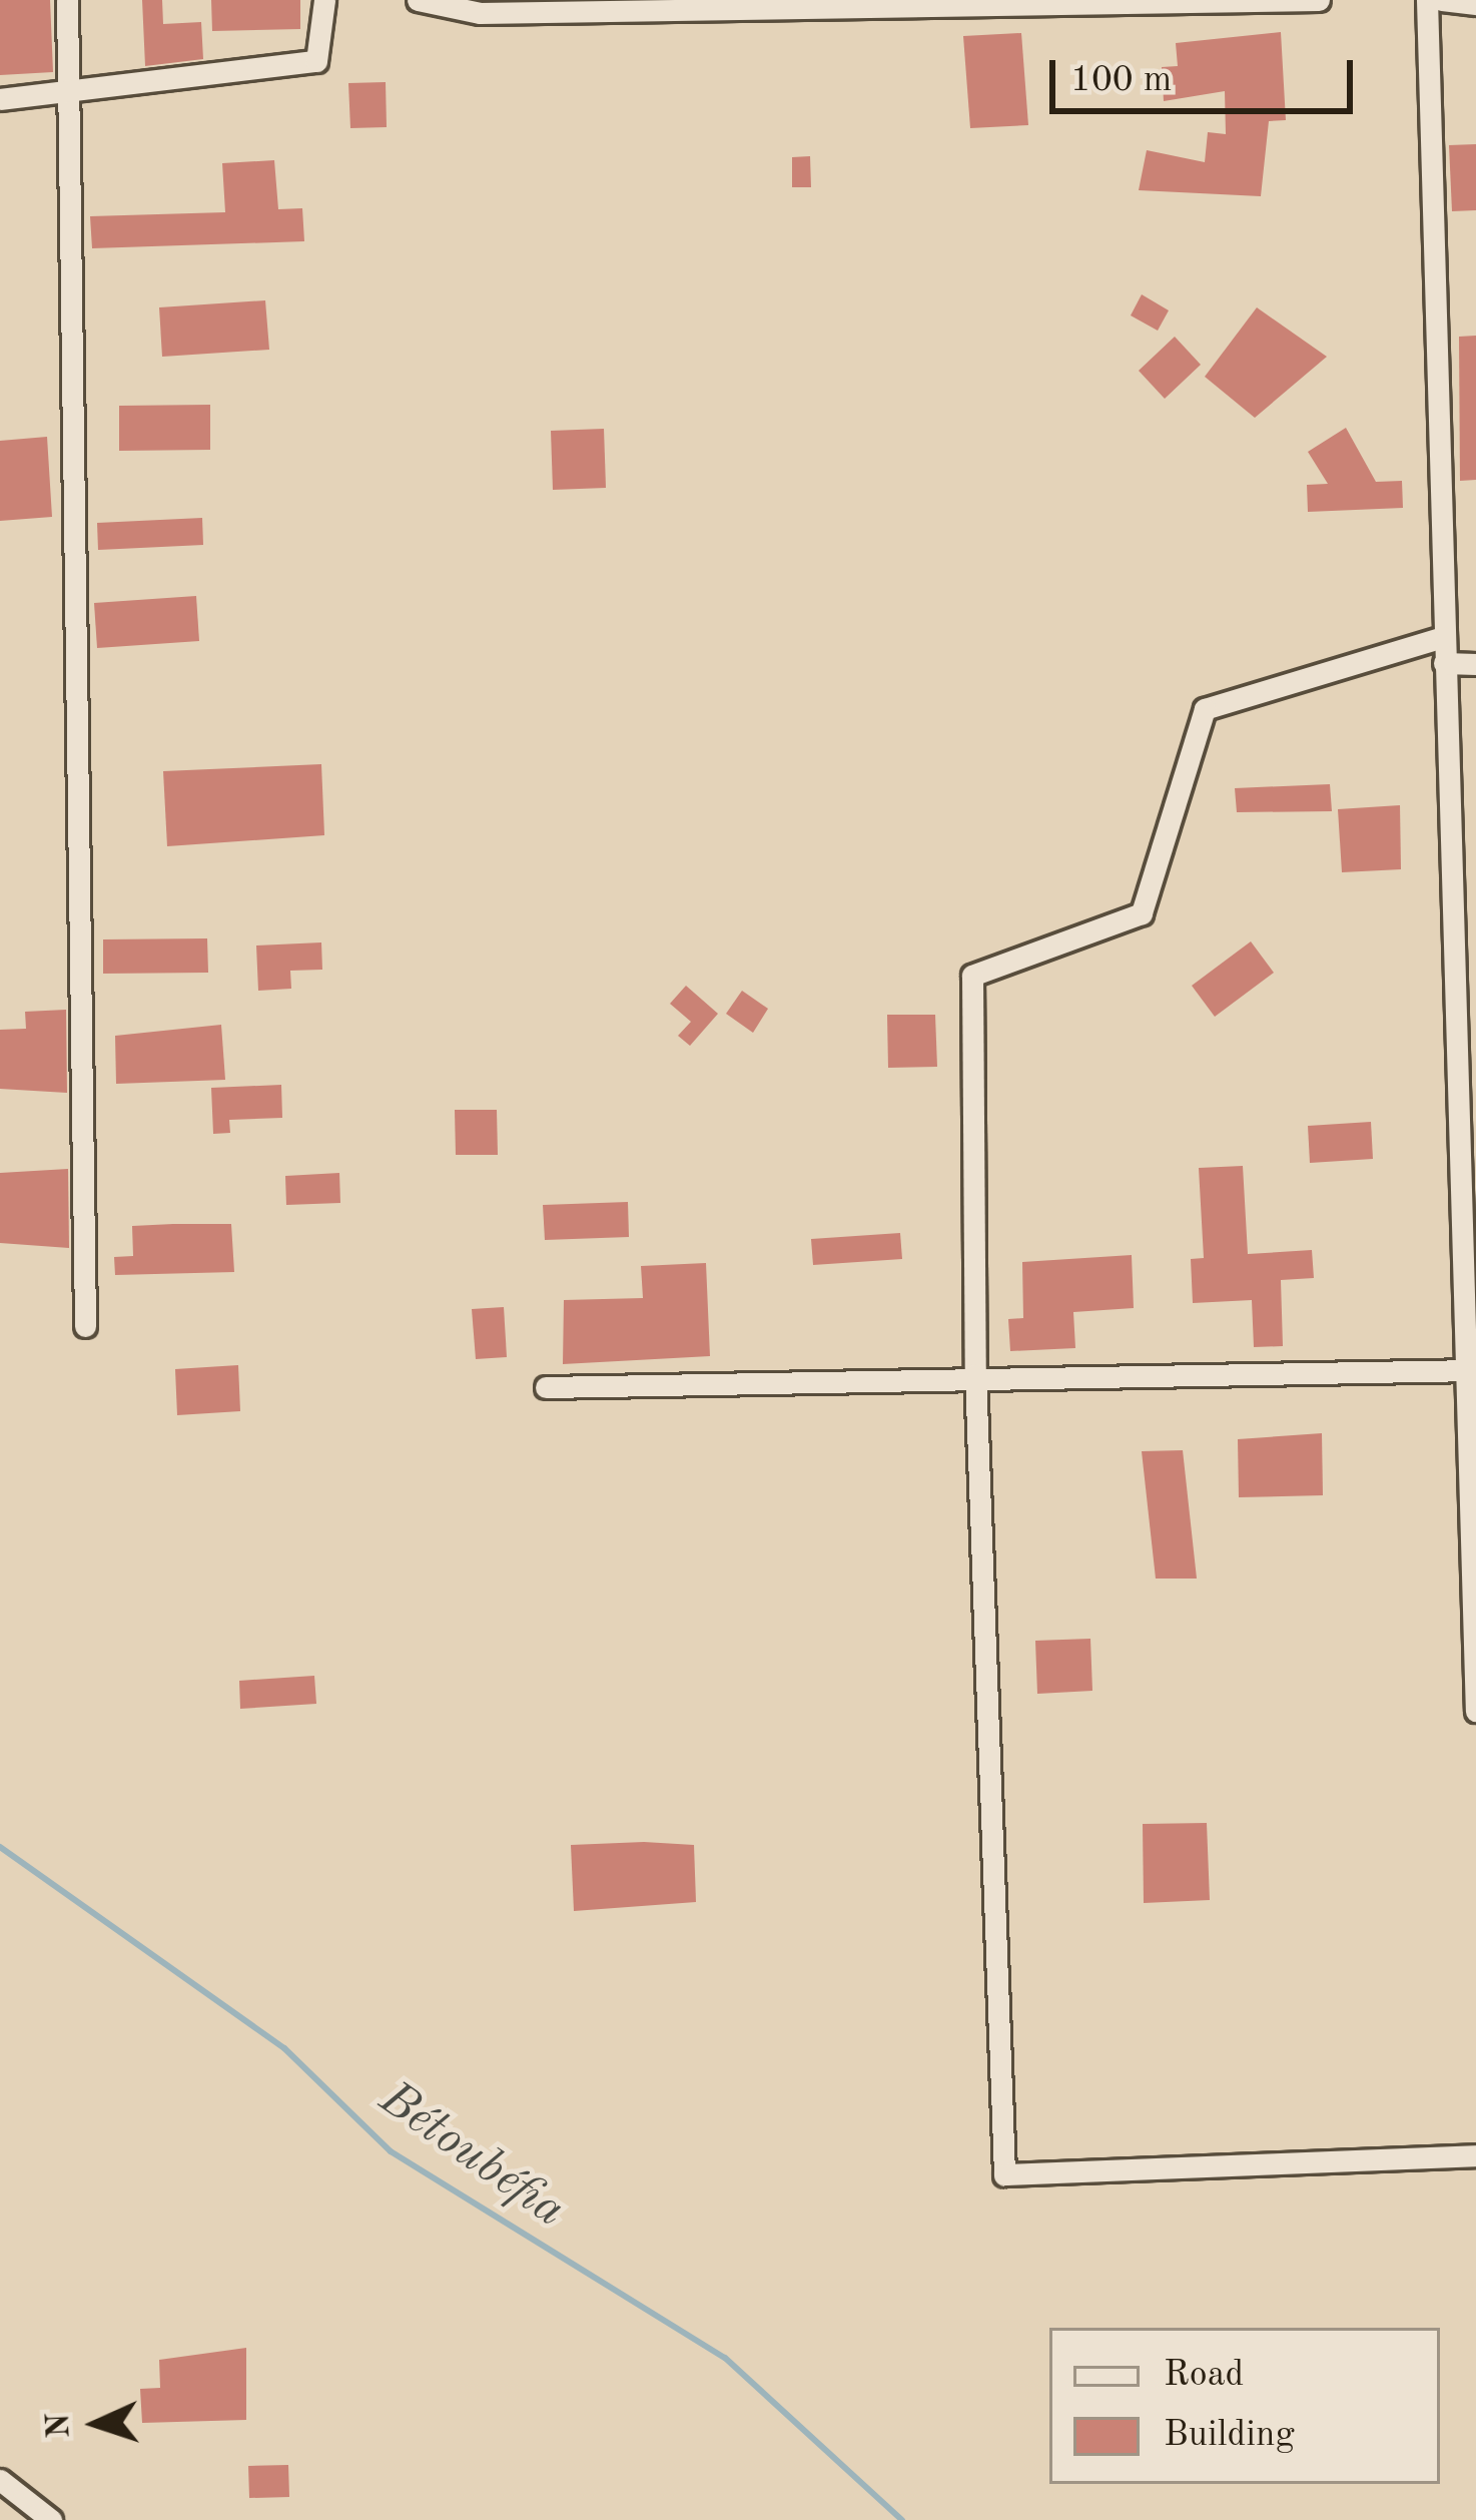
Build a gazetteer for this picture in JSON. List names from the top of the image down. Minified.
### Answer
{"water":["Bétoubéfia"],"legend":["Road","Building"],"scale_bar":"100 m","north":"left"}
